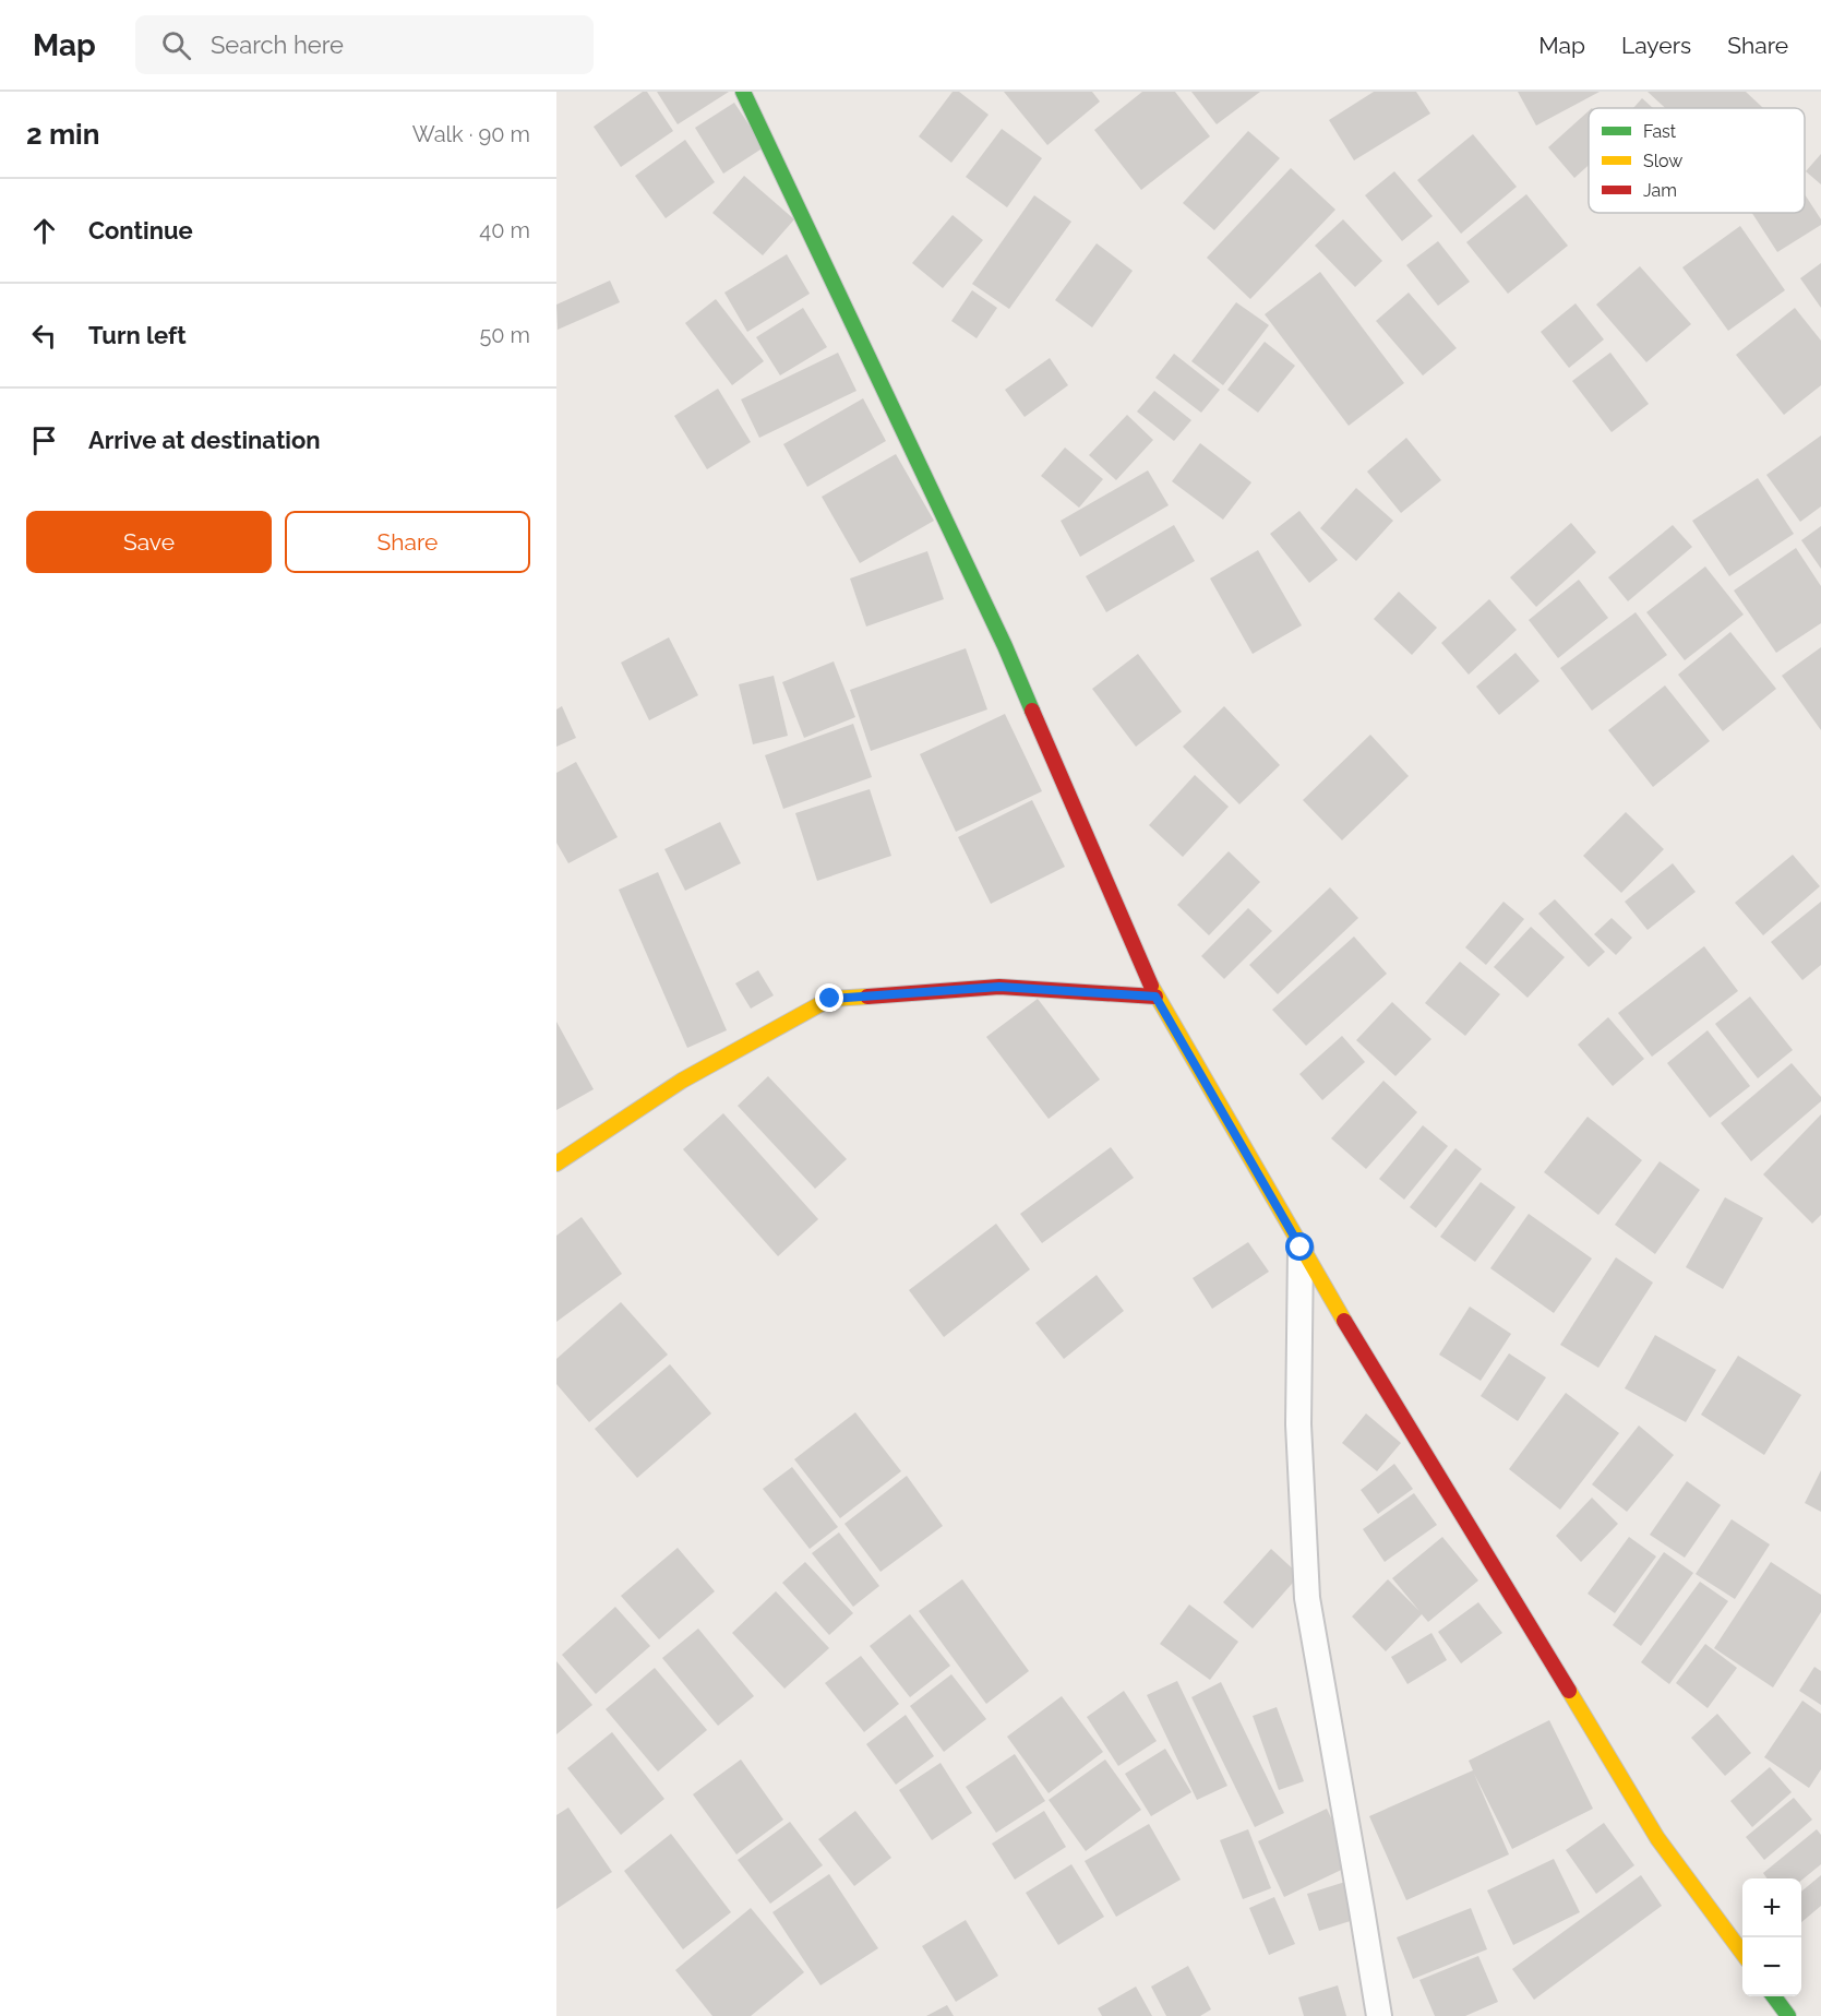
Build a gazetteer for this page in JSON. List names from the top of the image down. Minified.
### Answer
{"legend":["Fast","Slow","Jam"],"page":{"header":"Map","search":"Search here","nav":["Map","Layers","Share"],"heading":["2 min","Walk · 90 m"],"list":[["Continue","40 m"],["Turn left","50 m"],"Arrive at destination"],"buttons":["Save","Share"],"map_buttons":["+","−"]}}
